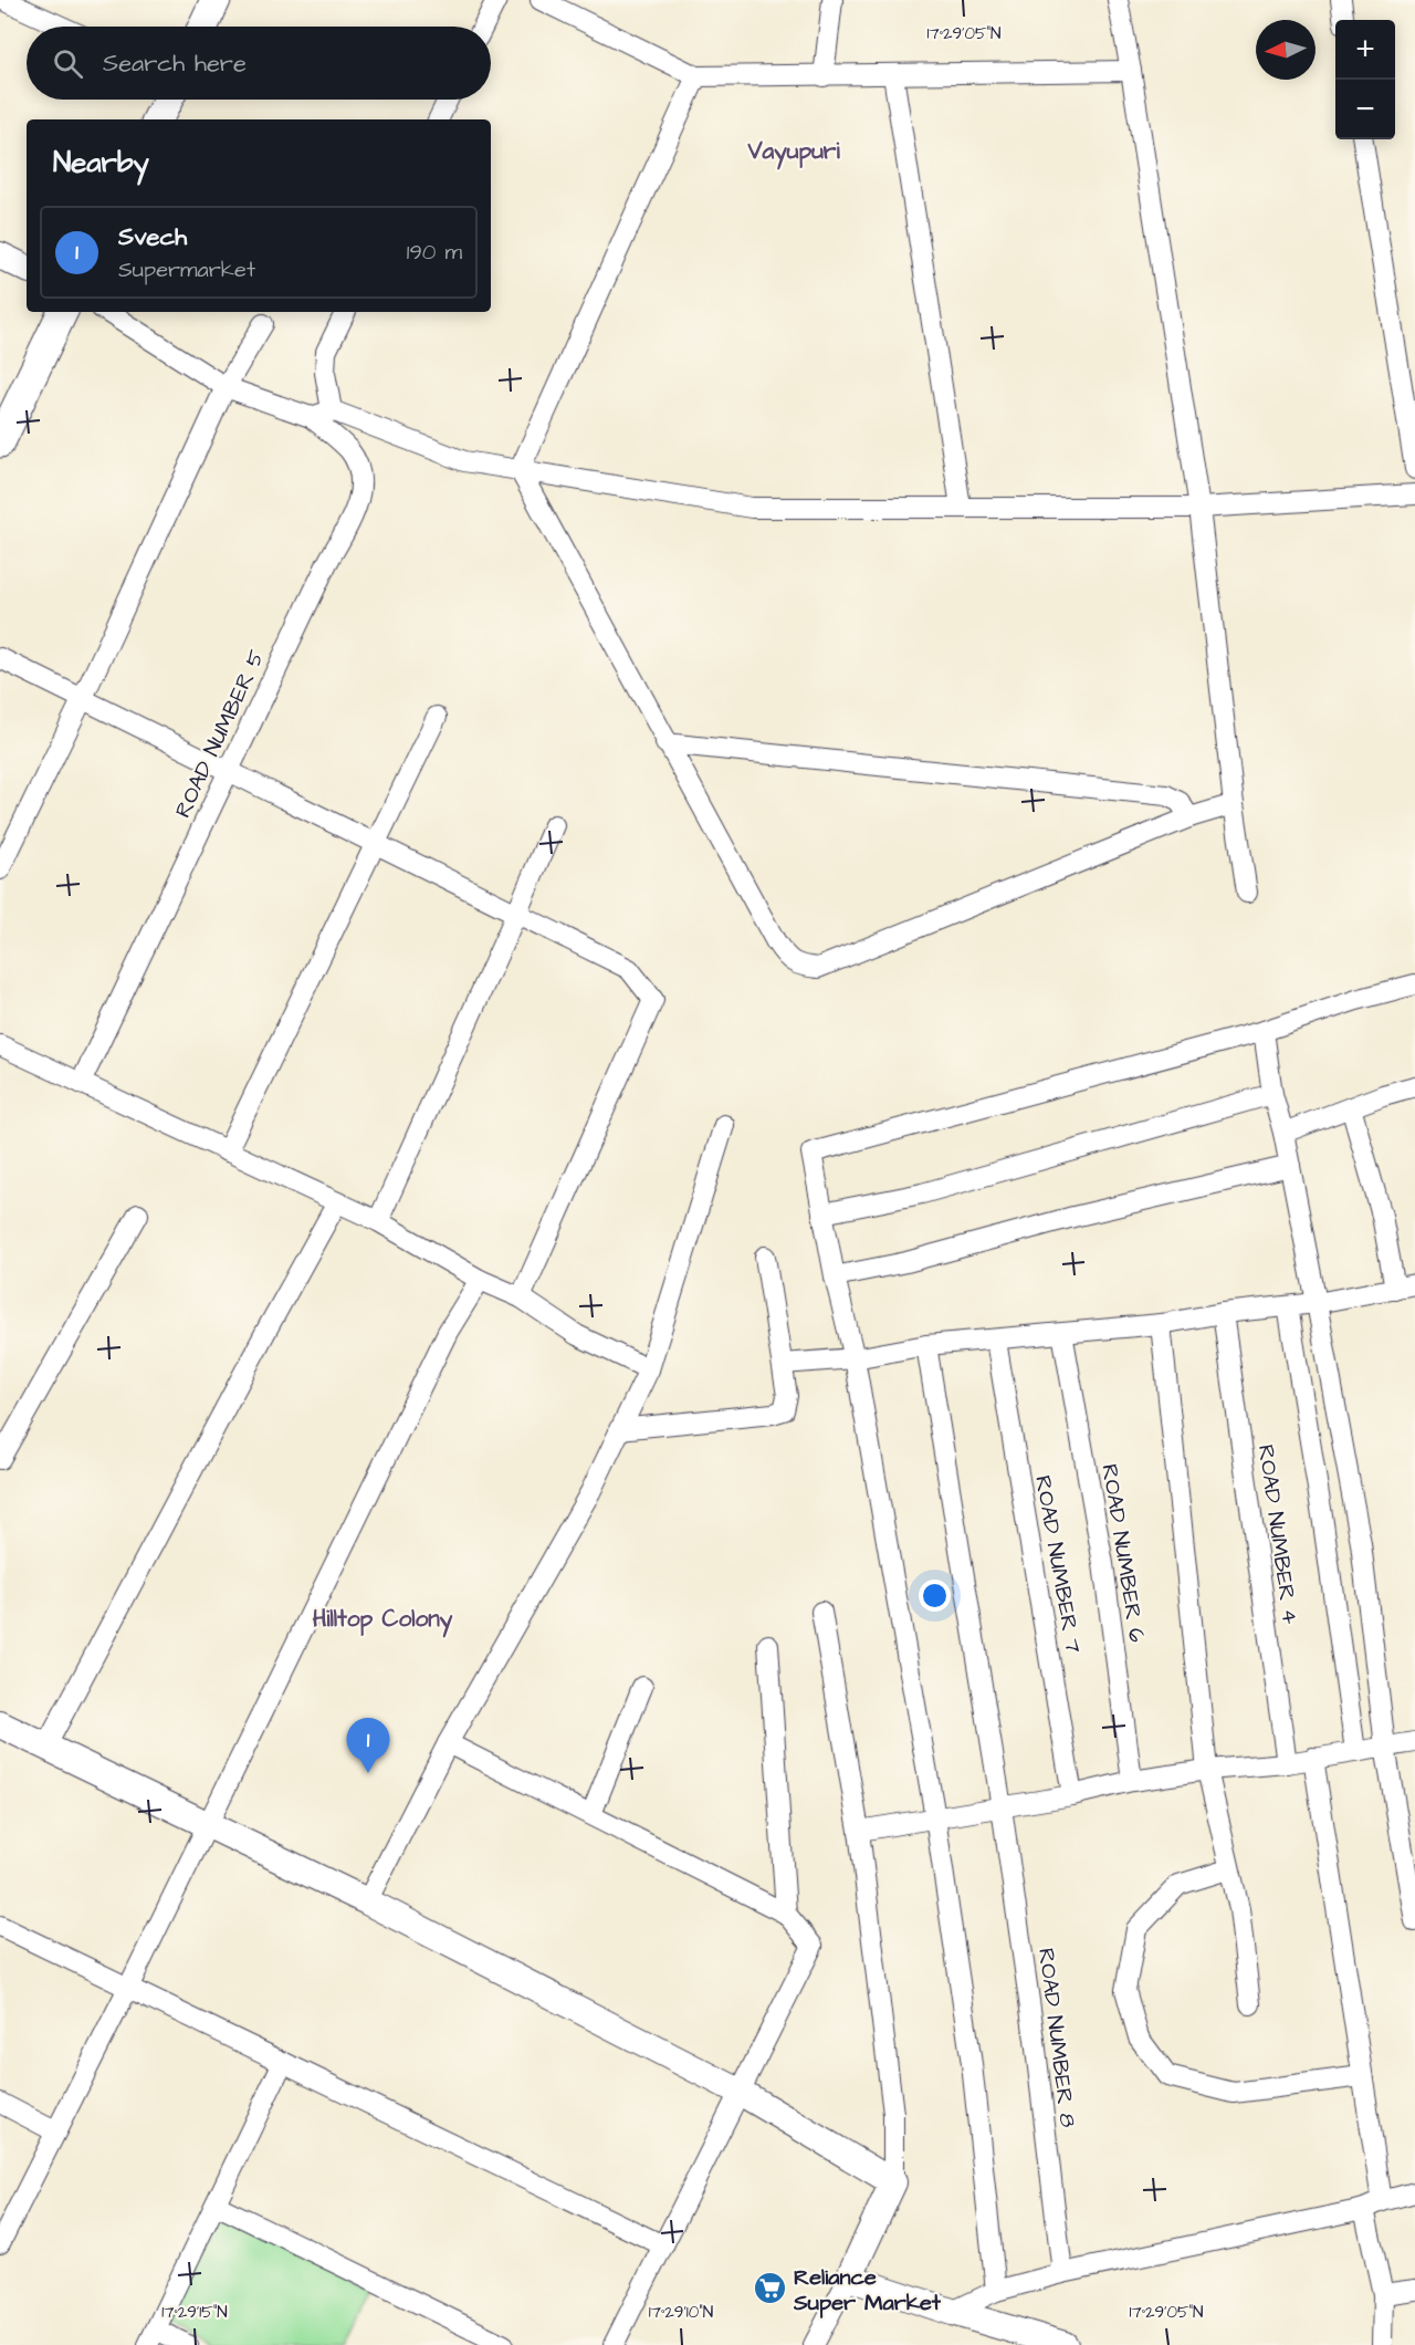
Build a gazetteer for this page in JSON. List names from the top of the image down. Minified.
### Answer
{"streets":{"street":["ROAD NUMBER 5","ROAD NUMBER 4","ROAD NUMBER 6","ROAD NUMBER 7","ROAD NUMBER 8"]},"districts":["Vayupuri","Hilltop Colony"],"places":{"supermarket":["Reliance Super Market"]},"north":"left","page":{"map_buttons":["+","−"],"search":"Search here","heading":"Nearby","list":[{"mark":"1","name":"Svech","note":"Supermarket","value":"190 m"}],"pins":"1"},"coordinates":["17°29'05\"N","17°29'15\"N","17°29'10\"N"]}
